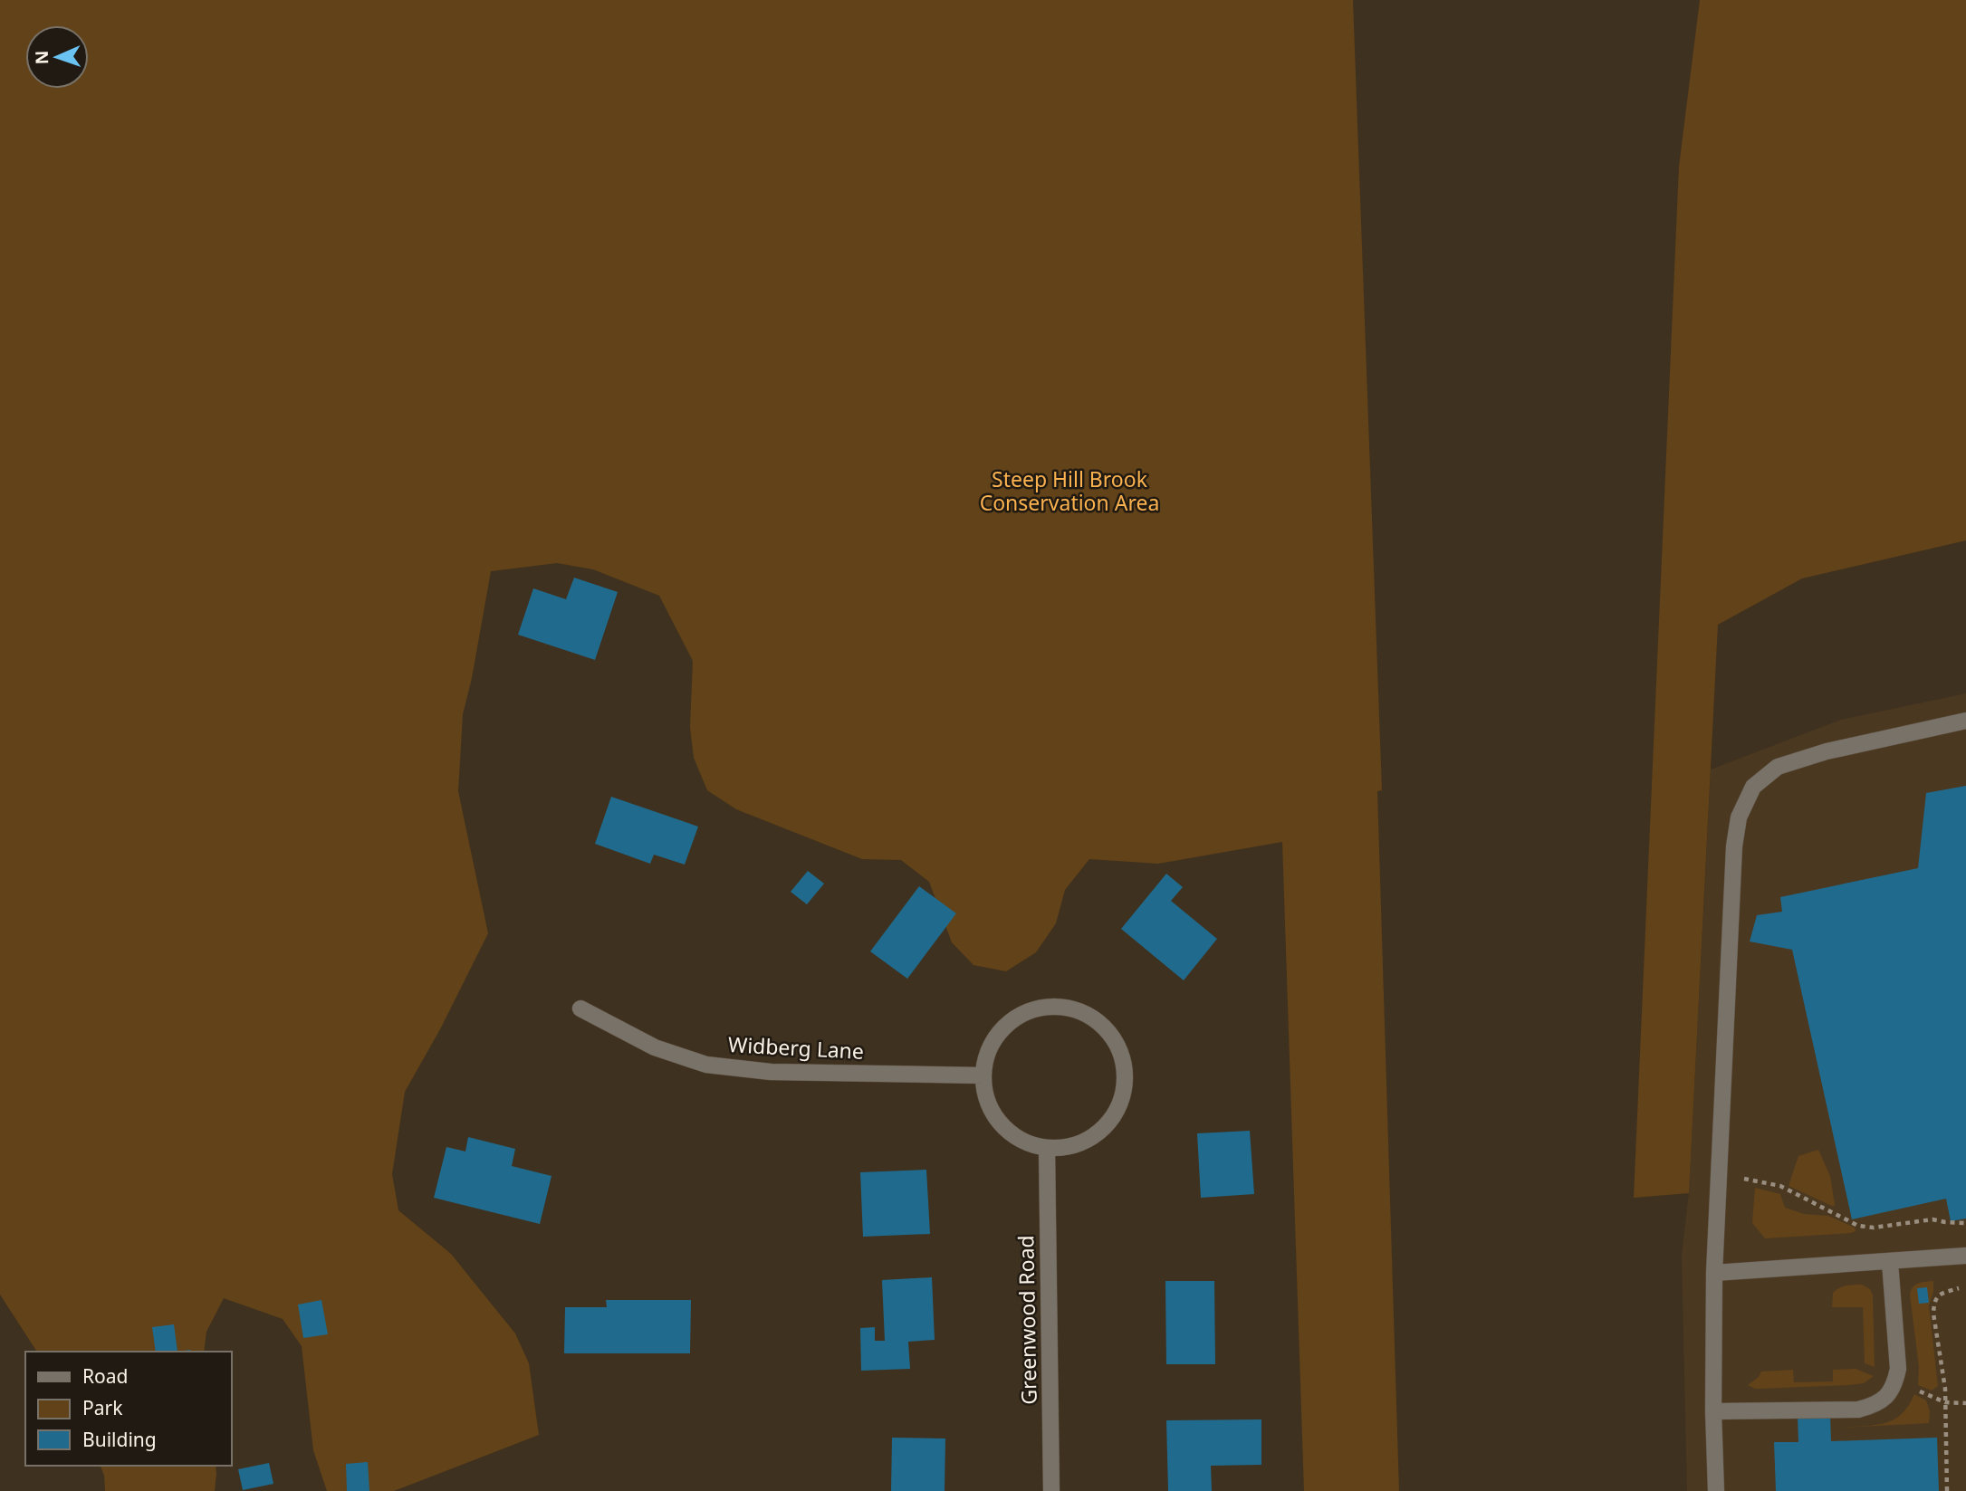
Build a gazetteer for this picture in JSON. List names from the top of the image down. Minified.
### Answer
{"streets":{"street":["Widberg Lane","Greenwood Road"]},"crossings":[["Widberg Lane","Greenwood Road"]],"parks":["Steep Hill Brook Conservation Area"],"legend":["Road","Park","Building"],"north":"left"}
